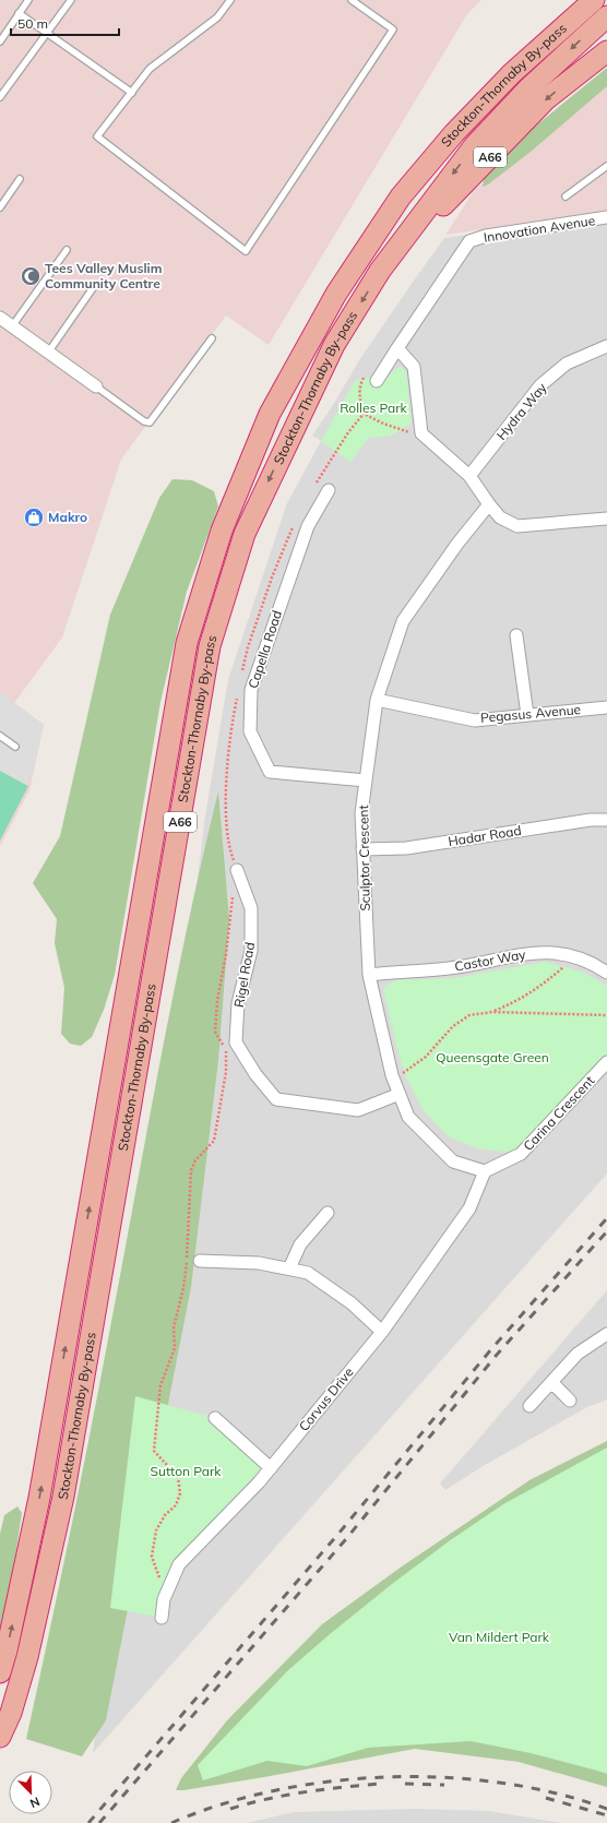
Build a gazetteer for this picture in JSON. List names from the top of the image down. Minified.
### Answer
{"streets":{"highway":["Stockton-Thornaby By-pass","A66"],"street":["Innovation Avenue","Hydra Way","Capella Road","Pegasus Avenue","Hadar Road","Sculptor Crescent","Castor Way","Rigel Road","Carina Crescent","Corvus Drive"]},"crossings":[["Stockton-Thornaby By-pass","A66"],["Capella Road","Sculptor Crescent"],["Pegasus Avenue","Sculptor Crescent"],["Hadar Road","Sculptor Crescent"],["Sculptor Crescent","Castor Way"],["Sculptor Crescent","Rigel Road"],["Sculptor Crescent","Carina Crescent"],["Sculptor Crescent","Corvus Drive"],["Carina Crescent","Corvus Drive"]],"parks":["Rolles Park","Queensgate Green","Sutton Park","Van Mildert Park"],"places":{"mosque":["Tees Valley Muslim Community Centre"],"shop":["Makro"]},"scale_bar":"50 m","north":"bottom right"}
